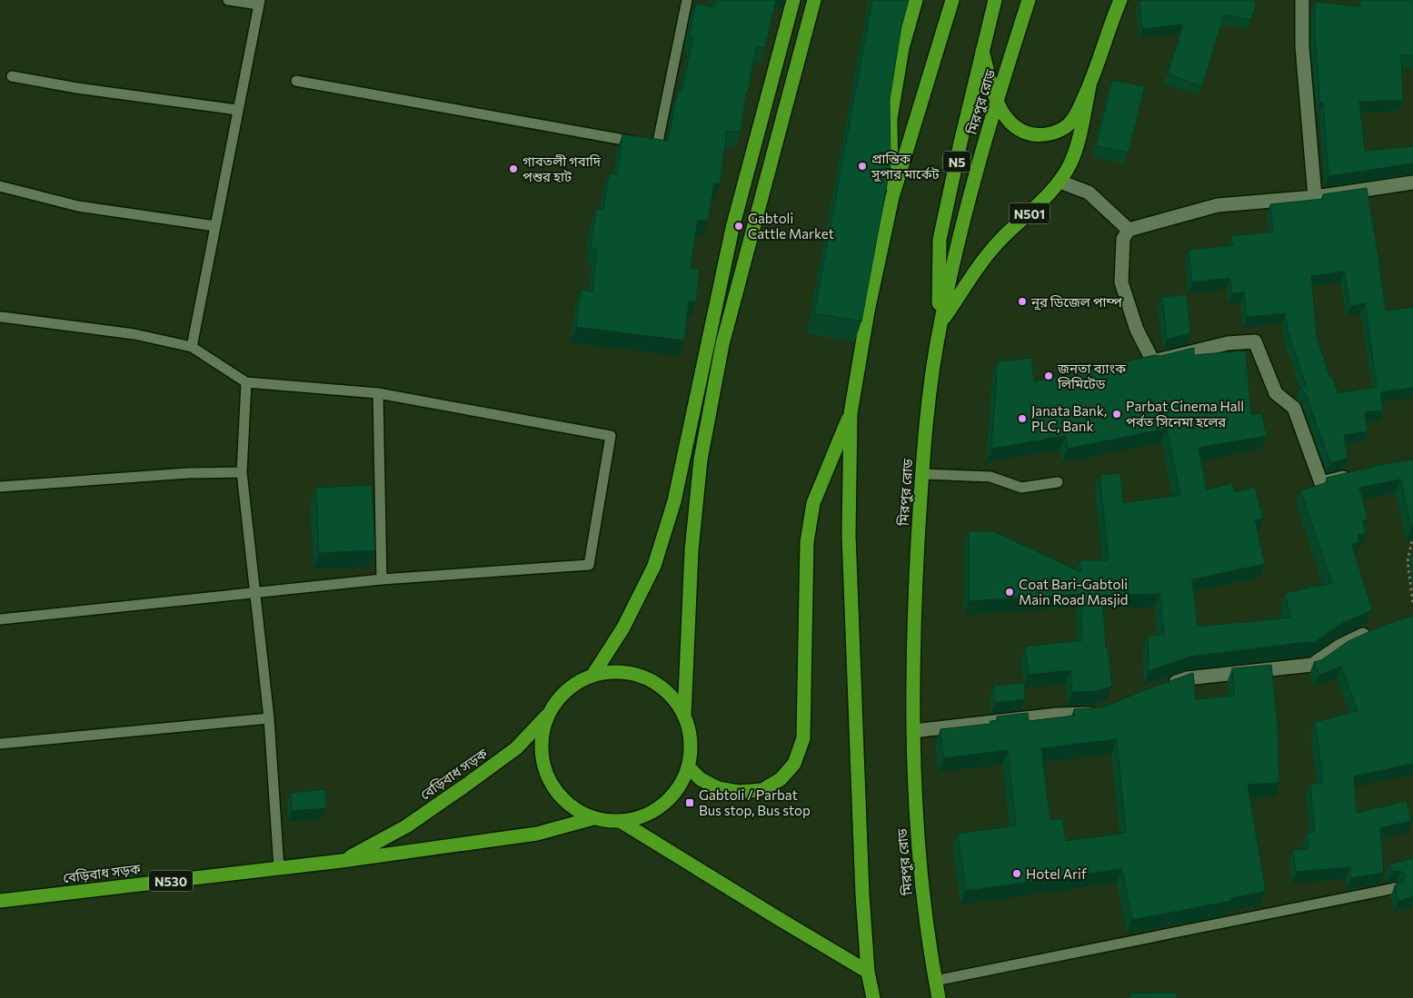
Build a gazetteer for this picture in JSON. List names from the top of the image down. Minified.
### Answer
{"streets":{"highway":["মিরপুর রোড","N5","N501","বেড়িবাধ সড়ক","N530"]},"crossings":[["মিরপুর রোড","N5"],["মিরপুর রোড","N501"],["N5","N501"]],"places":{"other":["প্রান্তিক সুপার মার্কেট","গাবতলী গবাদি পশুর হাট","Gabtoli Cattle Market","নূর ডিজেল পাম্প","জনতা ব্যাংক লিমিটেড","Parbat Cinema Hall পর্বত সিনেমা হলের","Janata Bank, PLC, Bank","Coat Bari-Gabtoli Main Road Masjid","Hotel Arif"],"transit":["Gabtoli / Parbat Bus stop, Bus stop"]}}
